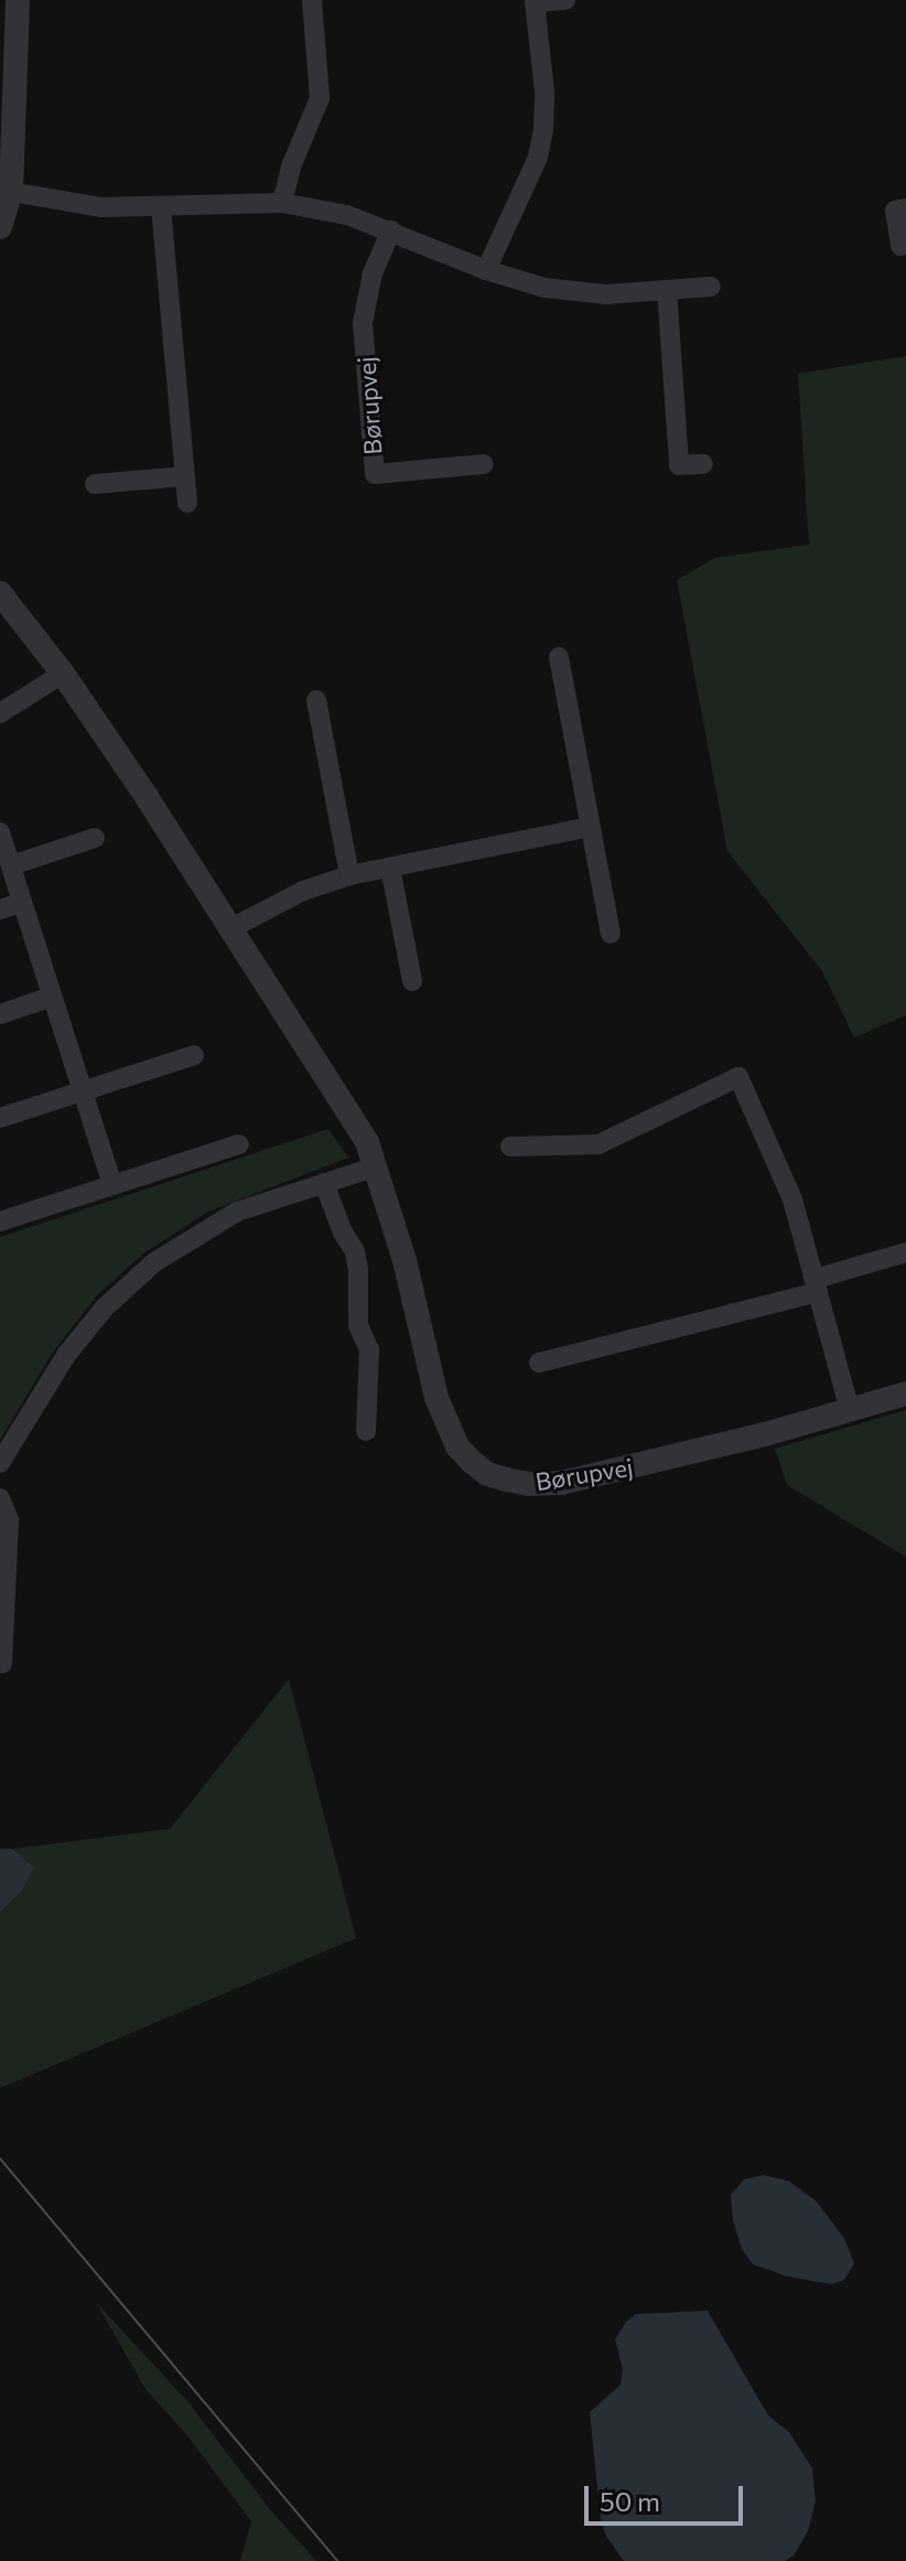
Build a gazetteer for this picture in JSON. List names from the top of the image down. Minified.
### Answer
{"streets":{"street":["Børupvej"]},"scale_bar":"50 m"}
